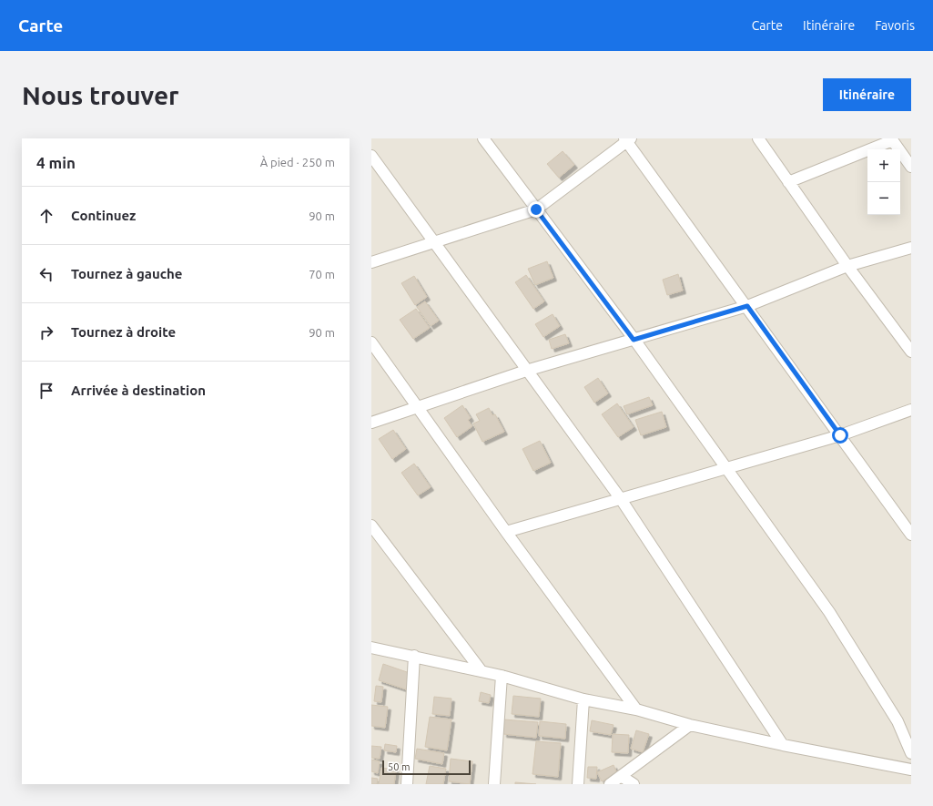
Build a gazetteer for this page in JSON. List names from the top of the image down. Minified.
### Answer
{"scale_bar":"50 m","page":{"header":"Carte","nav":["Carte","Itinéraire","Favoris"],"buttons":"Itinéraire","title":"Nous trouver","heading":["4 min","À pied · 250 m"],"map_buttons":["+","−"],"list":[["Continuez","90 m"],["Tournez à gauche","70 m"],["Tournez à droite","90 m"],"Arrivée à destination"],"scale":"50 m"}}
